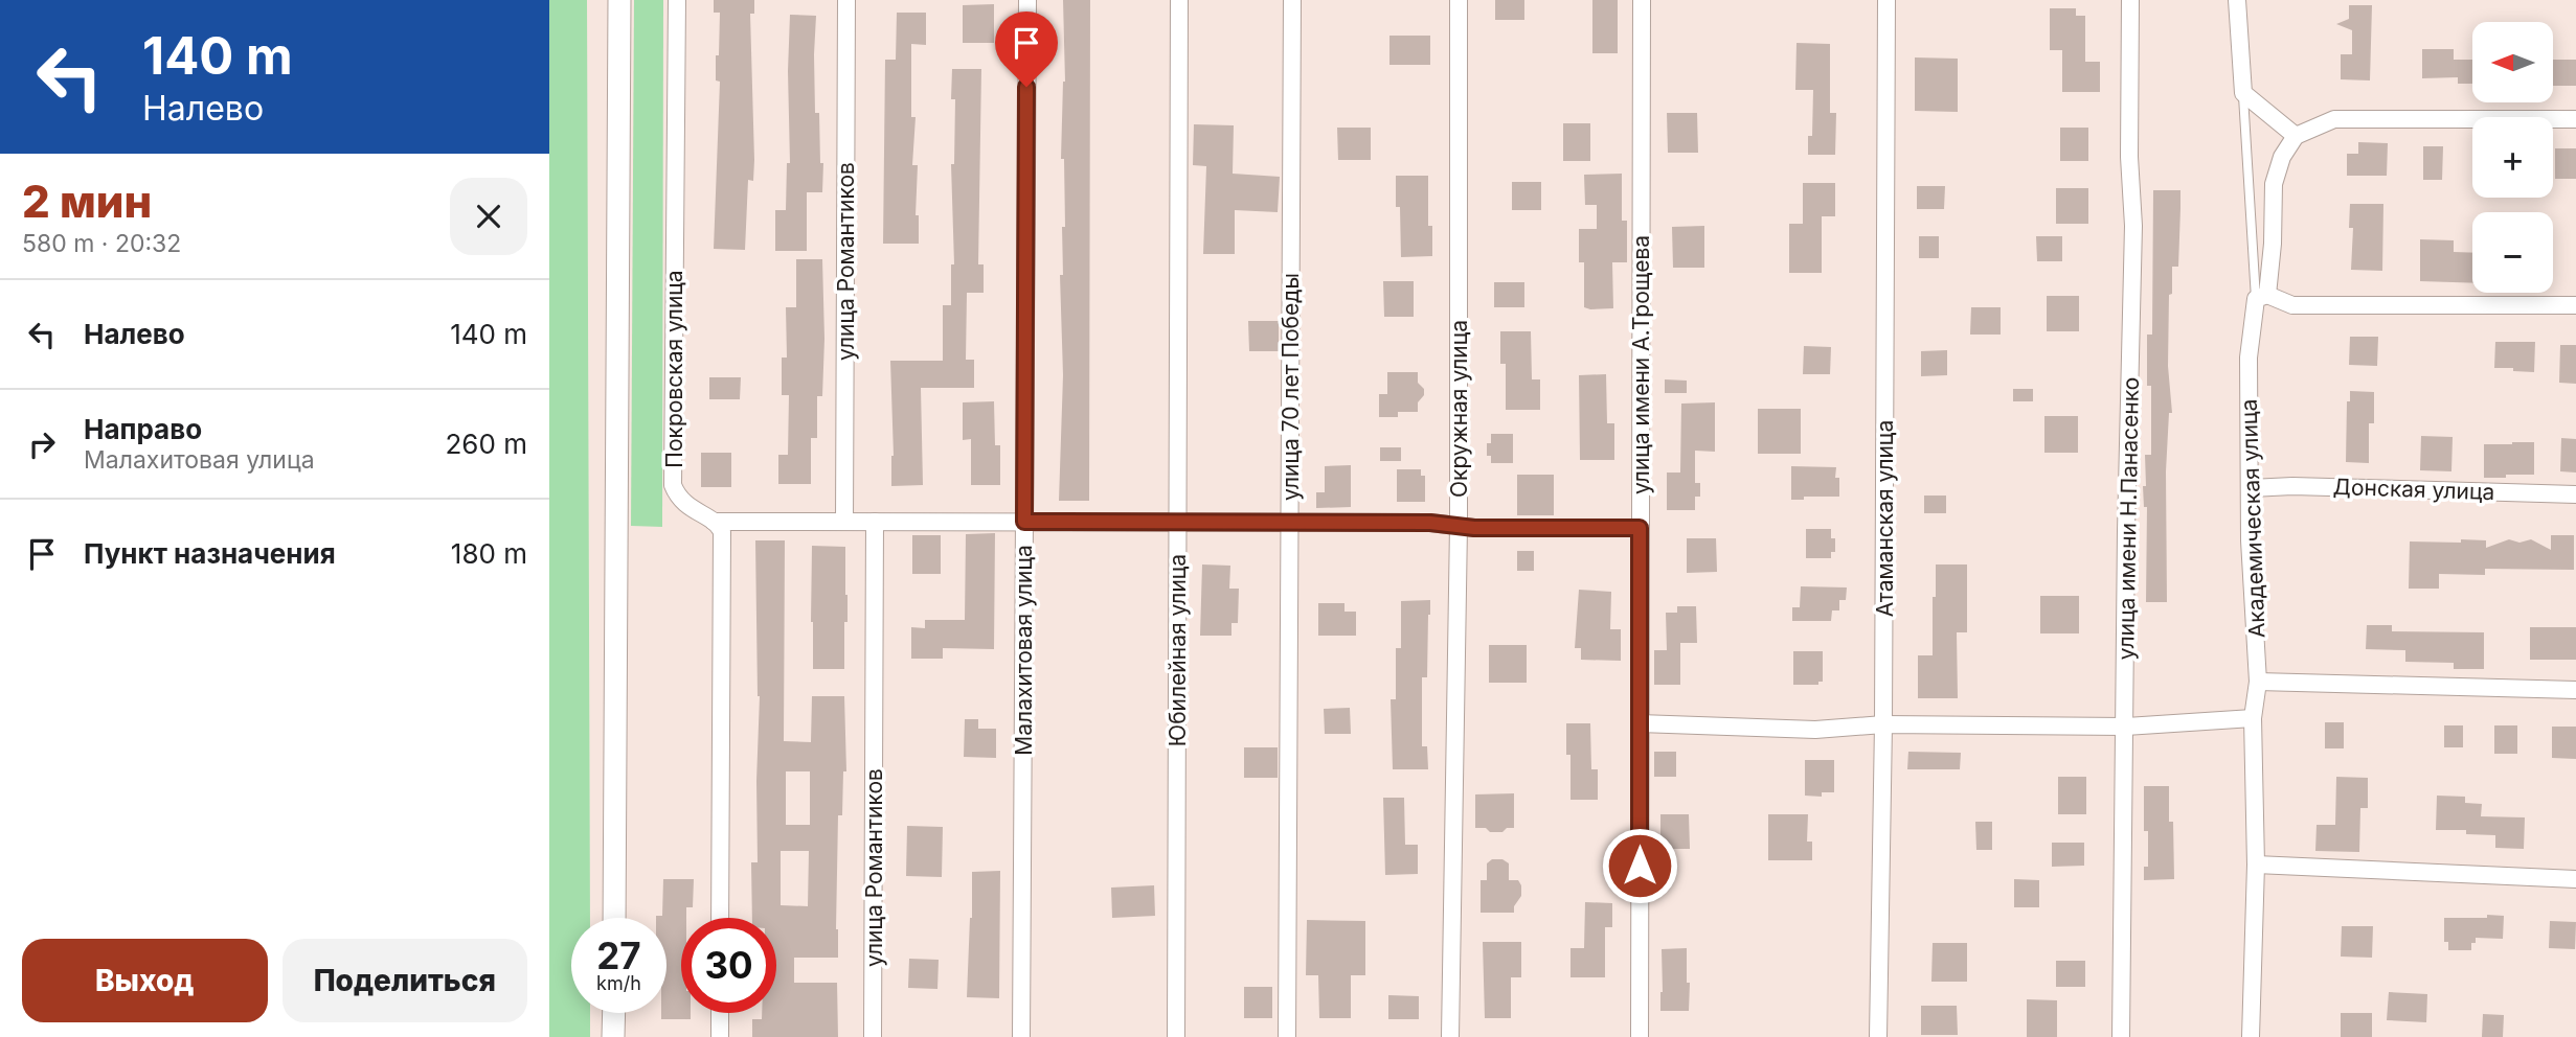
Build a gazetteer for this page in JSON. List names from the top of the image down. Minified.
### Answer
{"streets":{"street":["улица Романтиков","улица имени А.Трощева","Покровская улица","улица 70 лет Победы","Окружная улица","Донская улица","Атаманская улица","улица имени Н.Панасенко","Академическая улица","Малахитовая улица","Юбилейная улица"]},"crossings":[["Донская улица","Академическая улица"]],"north":"left","page":{"turn":["140 m","Налево"],"map_buttons":["+","−"],"heading":["2 мин","580 m · 20:32"],"list":[{"name":"Налево","value":"140 m"},{"name":"Направо","note":"Малахитовая улица","value":"260 m"},{"name":"Пункт назначения","value":"180 m"}],"speed":"27 km/h","limit":"30","buttons":["Выход","Поделиться"]}}
